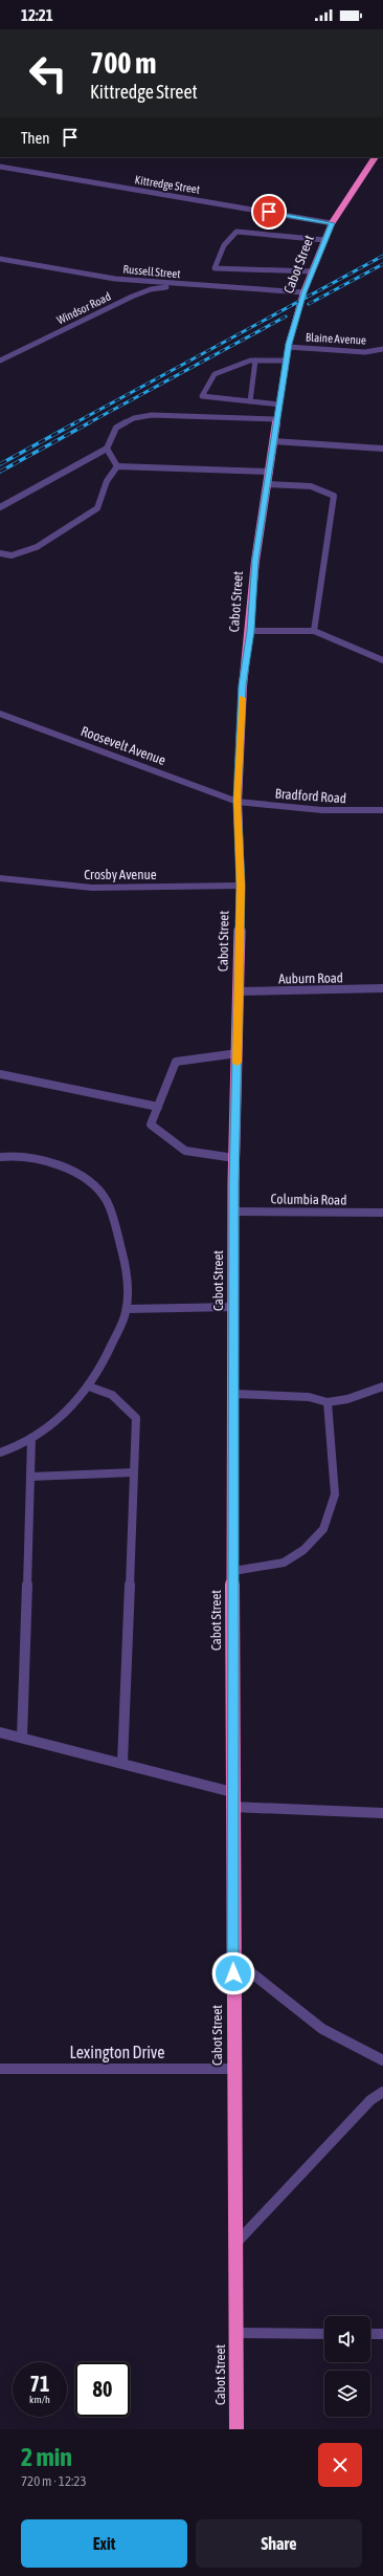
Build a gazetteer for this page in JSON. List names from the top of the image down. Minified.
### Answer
{"streets":{"highway":["Cabot Street"],"street":["Kittredge Street","Russell Street","Windsor Road","Blaine Avenue","Roosevelt Avenue","Bradford Road","Crosby Avenue","Auburn Road","Columbia Road","Lexington Drive"]},"crossings":[["Kittredge Street","Cabot Street"],["Cabot Street","Russell Street"],["Cabot Street","Blaine Avenue"],["Cabot Street","Roosevelt Avenue"],["Cabot Street","Bradford Road"],["Cabot Street","Crosby Avenue"],["Cabot Street","Auburn Road"],["Cabot Street","Columbia Road"],["Cabot Street","Lexington Drive"],["Russell Street","Windsor Road"],["Roosevelt Avenue","Bradford Road"]],"page":{"status":"12:21","turn":["700 m","Kittredge Street"],"then":"Then","speed":"71 km/h","limit":"80","heading":["2 min","720 m · 12:23"],"buttons":["Exit","Share"]}}
